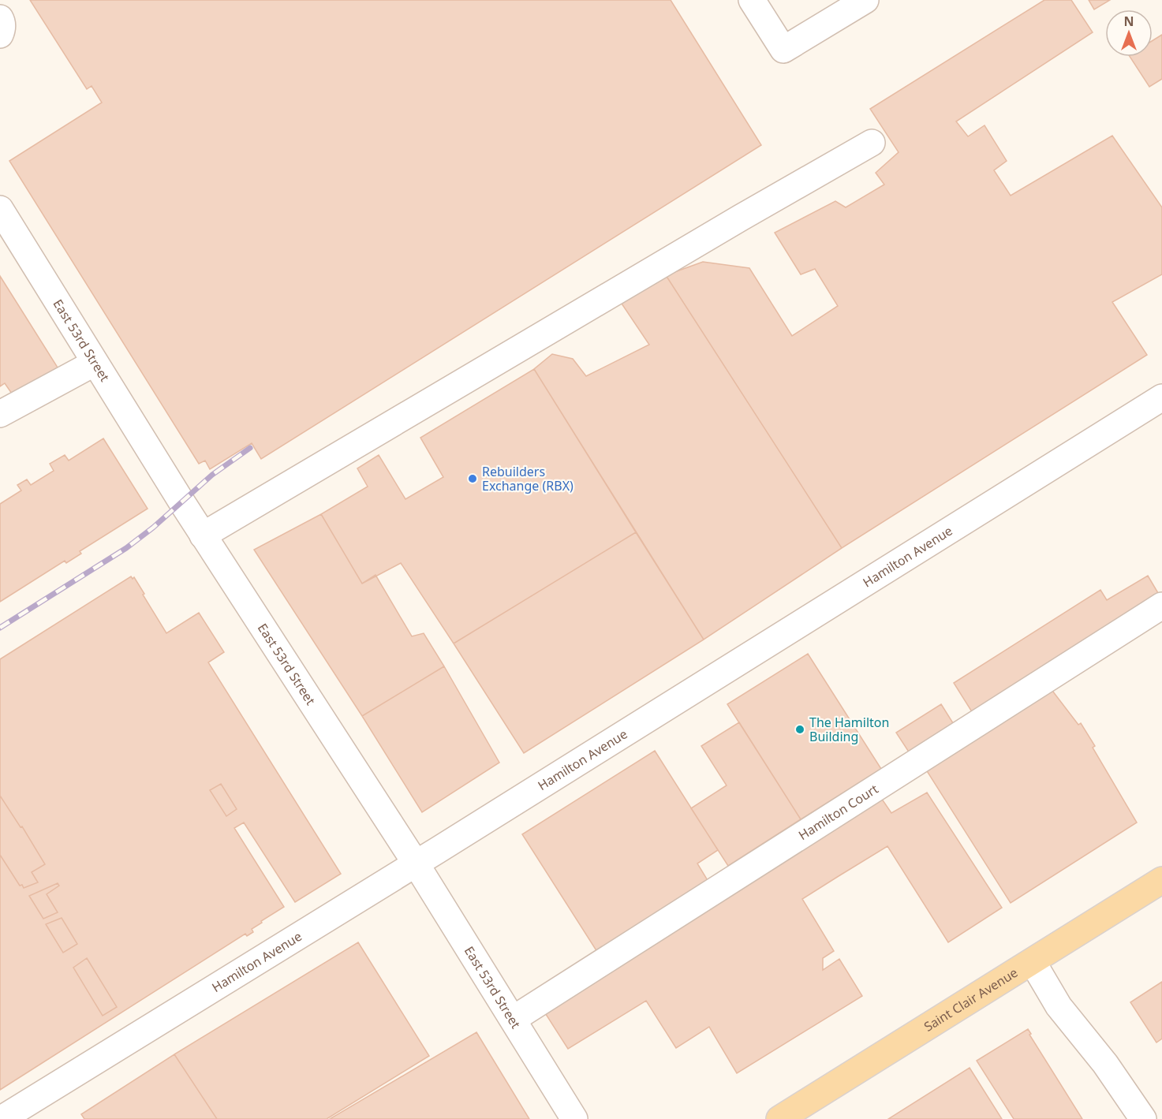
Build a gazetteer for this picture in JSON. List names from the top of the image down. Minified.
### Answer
{"streets":{"main road":["Saint Clair Avenue"],"street":["East 53rd Street","Hamilton Avenue","Hamilton Court"]},"crossings":[["East 53rd Street","Hamilton Avenue"],["East 53rd Street","Hamilton Court"]],"places":["Rebuilders Exchange (RBX)","The Hamilton Building"],"north":"top"}
